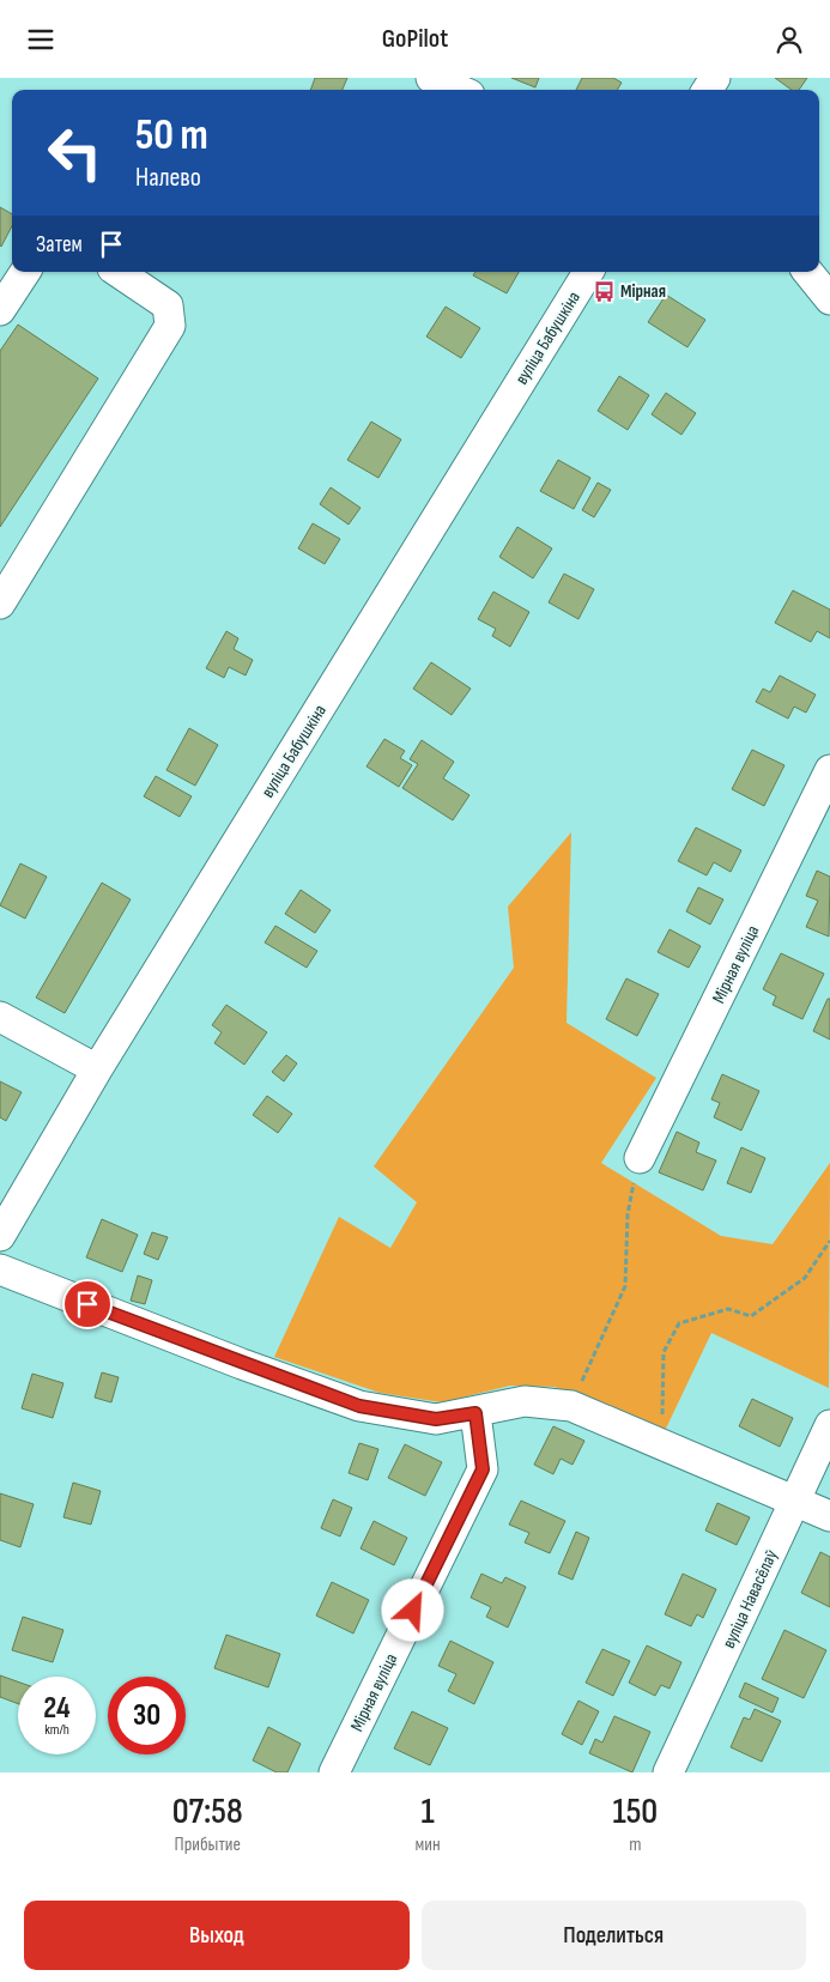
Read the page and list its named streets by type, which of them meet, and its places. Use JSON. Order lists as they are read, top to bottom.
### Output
{
  "streets": {
    "street": ["вуліца Бабушкіна", "Мірная вуліца", "вуліца Навасёлаў"]
  },
  "places": {
    "bus stop": ["Мірная"]
  },
  "page": {
    "header": "GoPilot",
    "turn": ["50 m", "Налево"],
    "then": "Затем",
    "speed": "24 km/h",
    "limit": "30",
    "eta": [
      "07:58",
      "Прибытие",
      "1",
      "мин",
      "150",
      "m"
    ],
    "buttons": ["Выход", "Поделиться"]
  }
}
